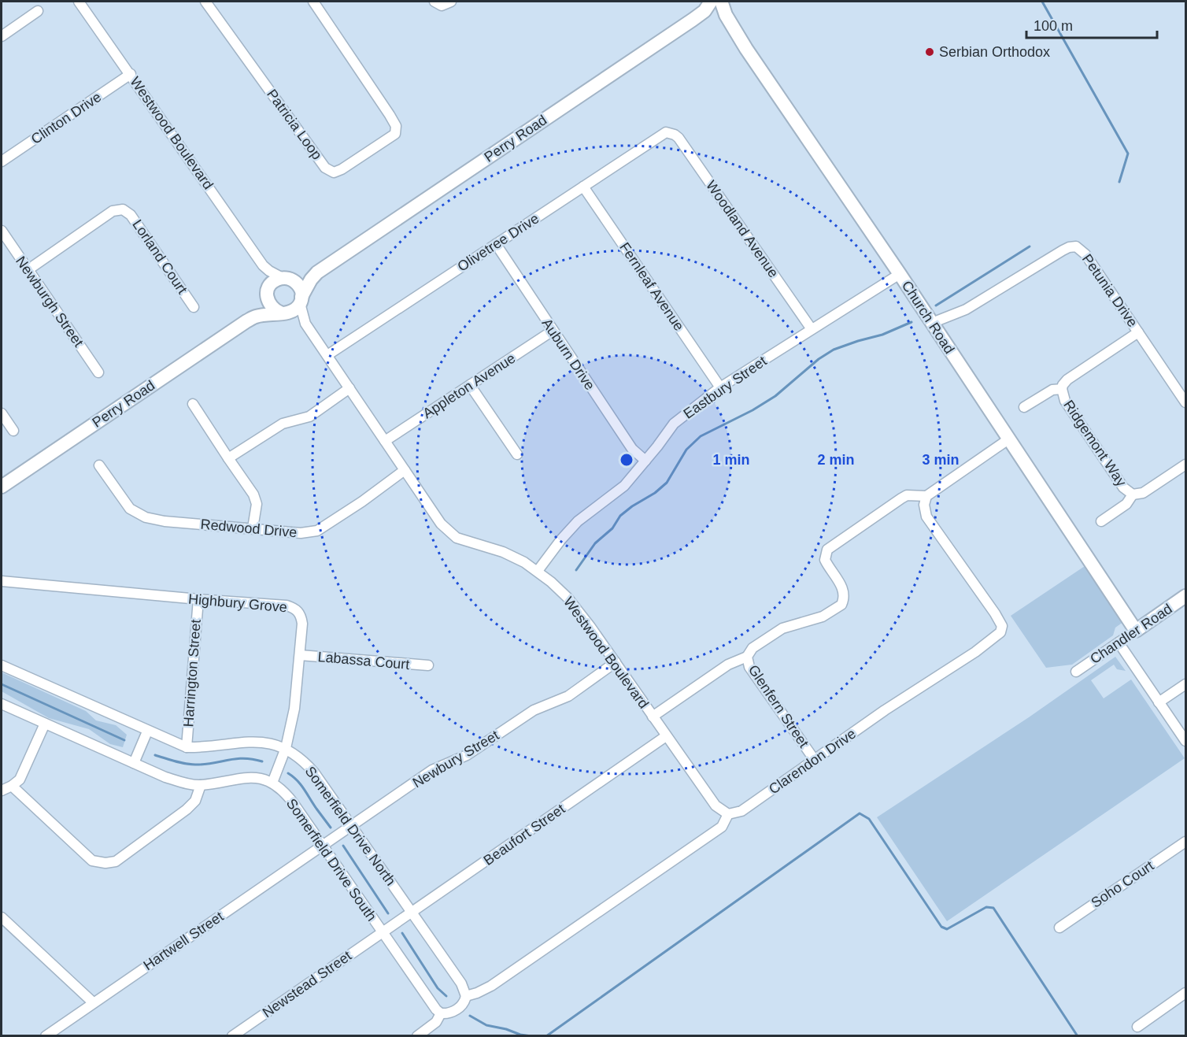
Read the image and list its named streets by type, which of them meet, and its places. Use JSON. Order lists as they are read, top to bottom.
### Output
{
  "streets": {
    "main road": ["Perry Road", "Church Road", "Chandler Road"],
    "street": [
      "Clinton Drive",
      "Patricia Loop",
      "Westwood Boulevard",
      "Woodland Avenue",
      "Olivetree Drive",
      "Lorland Court",
      "Fernleaf Avenue",
      "Petunia Drive",
      "Newburgh Street",
      "Auburn Drive",
      "Appleton Avenue",
      "Eastbury Street",
      "Ridgemont Way",
      "Redwood Drive",
      "Highbury Grove",
      "Labassa Court",
      "Harrington Street",
      "Glenfern Street",
      "Newbury Street",
      "Clarendon Drive",
      "Somerfield Drive North",
      "Beaufort Street",
      "Somerfield Drive South",
      "Soho Court",
      "Hartwell Street",
      "Newstead Street"
    ]
  },
  "crossings": [
    ["Clinton Drive", "Westwood Boulevard"],
    ["Westwood Boulevard", "Perry Road"],
    ["Westwood Boulevard", "Olivetree Drive"],
    ["Westwood Boulevard", "Appleton Avenue"],
    ["Westwood Boulevard", "Eastbury Street"],
    ["Westwood Boulevard", "Redwood Drive"],
    ["Westwood Boulevard", "Newbury Street"],
    ["Westwood Boulevard", "Clarendon Drive"],
    ["Westwood Boulevard", "Beaufort Street"],
    ["Perry Road", "Church Road"],
    ["Woodland Avenue", "Olivetree Drive"],
    ["Woodland Avenue", "Eastbury Street"],
    ["Olivetree Drive", "Fernleaf Avenue"],
    ["Olivetree Drive", "Auburn Drive"],
    ["Lorland Court", "Newburgh Street"],
    ["Fernleaf Avenue", "Eastbury Street"],
    ["Petunia Drive", "Church Road"],
    ["Church Road", "Eastbury Street"],
    ["Church Road", "Chandler Road"],
    ["Auburn Drive", "Appleton Avenue"],
    ["Auburn Drive", "Eastbury Street"],
    ["Highbury Grove", "Labassa Court"],
    ["Highbury Grove", "Harrington Street"],
    ["Highbury Grove", "Somerfield Drive North"],
    ["Highbury Grove", "Somerfield Drive South"],
    ["Harrington Street", "Somerfield Drive North"],
    ["Glenfern Street", "Clarendon Drive"],
    ["Newbury Street", "Somerfield Drive North"],
    ["Newbury Street", "Somerfield Drive South"],
    ["Newbury Street", "Hartwell Street"],
    ["Clarendon Drive", "Somerfield Drive North"],
    ["Clarendon Drive", "Somerfield Drive South"],
    ["Somerfield Drive North", "Beaufort Street"],
    ["Beaufort Street", "Somerfield Drive South"],
    ["Beaufort Street", "Newstead Street"],
    ["Somerfield Drive South", "Hartwell Street"],
    ["Somerfield Drive South", "Newstead Street"]
  ],
  "places": ["Serbian Orthodox"],
  "scale_bar": "100 m",
  "rings": ["1 min", "2 min", "3 min"]
}
